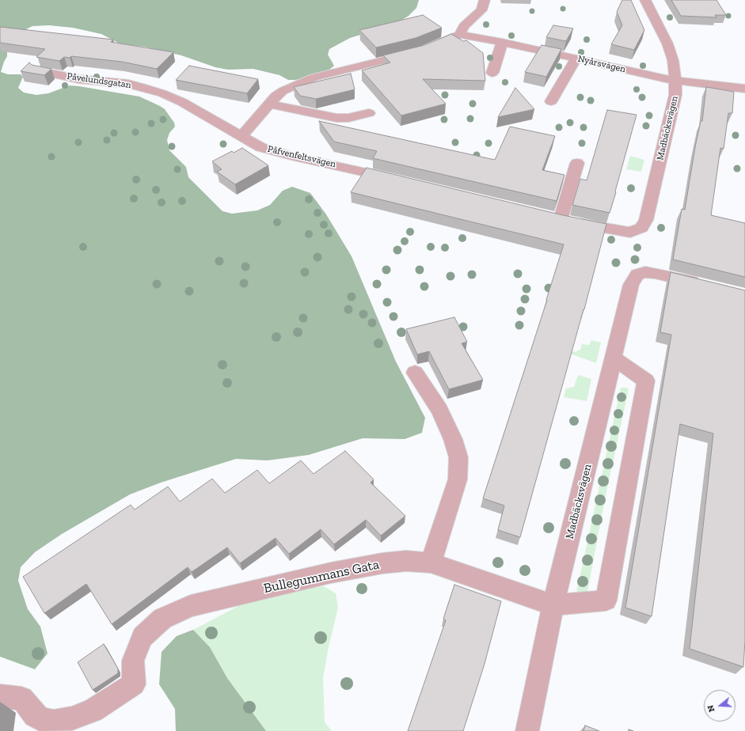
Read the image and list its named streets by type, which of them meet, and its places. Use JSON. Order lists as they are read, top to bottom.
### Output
{
  "streets": {
    "street": [
      "Nyårsvägen",
      "Påvelundsgatan",
      "Madbäcksvägen",
      "Påfvenfeltsvägen",
      "Bullegummans Gata"
    ]
  },
  "crossings": [
    ["Nyårsvägen", "Madbäcksvägen"],
    ["Påvelundsgatan", "Påfvenfeltsvägen"],
    ["Madbäcksvägen", "Bullegummans Gata"]
  ],
  "north": "left"
}
